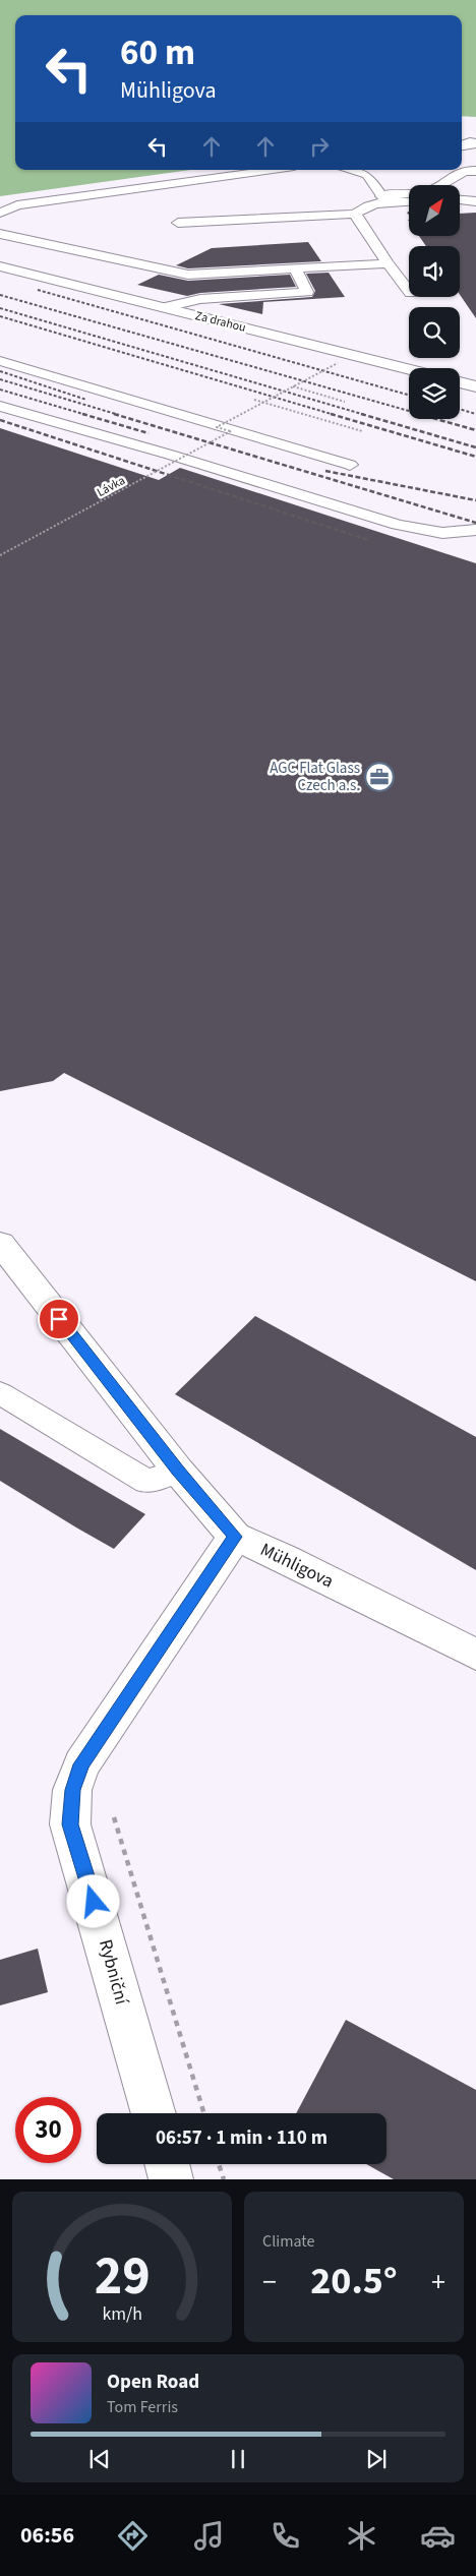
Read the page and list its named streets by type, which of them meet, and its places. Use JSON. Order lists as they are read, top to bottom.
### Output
{
  "streets": {
    "street": ["Za drahou", "Mühligova", "Rybniční"],
    "path": ["Lávka"]
  },
  "crossings": [
    ["Mühligova", "Rybniční"]
  ],
  "places": {
    "office": ["AGC Flat Glass Czech a.s."]
  },
  "north": "top right",
  "page": {
    "turn": ["60 m", "Mühligova"],
    "limit": "30",
    "trip": "06:57 · 1 min · 110 m",
    "tile": "Climate",
    "heat": ["−", "20.5°", "+"],
    "song": ["Open Road", "Tom Ferris"],
    "tabs": "06:56",
    "gauge": ["29", "km/h"]
  }
}
